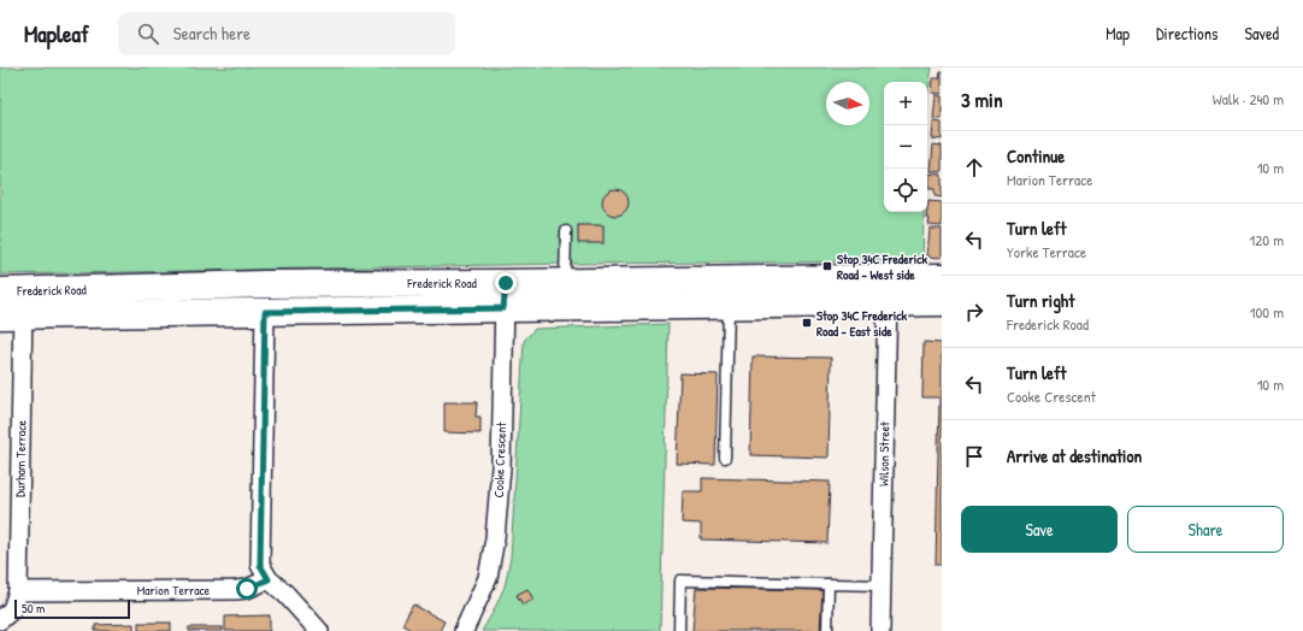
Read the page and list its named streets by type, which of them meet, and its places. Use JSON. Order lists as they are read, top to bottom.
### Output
{
  "streets": {
    "main road": ["Frederick Road"],
    "street": [
      "Wilson Street",
      "Durham Terrace",
      "Cooke Crescent",
      "Marion Terrace"
    ]
  },
  "crossings": [
    ["Frederick Road", "Wilson Street"],
    ["Frederick Road", "Durham Terrace"],
    ["Frederick Road", "Cooke Crescent"],
    ["Durham Terrace", "Marion Terrace"]
  ],
  "places": {
    "transit": ["Stop 34C Frederick Road - West side", "Stop 34C Frederick Road - East side"]
  },
  "scale_bar": "50 m",
  "north": "right",
  "page": {
    "header": "Mapleaf",
    "search": "Search here",
    "nav": ["Map", "Directions", "Saved"],
    "heading": ["3 min", "Walk · 240 m"],
    "map_buttons": ["+", "−"],
    "list": [
      ["Continue", "Marion Terrace", "10 m"],
      ["Turn left", "Yorke Terrace", "120 m"],
      ["Turn right", "Frederick Road", "100 m"],
      ["Turn left", "Cooke Crescent", "10 m"],
      "Arrive at destination"
    ],
    "buttons": ["Save", "Share"],
    "scale": "50 m"
  }
}
